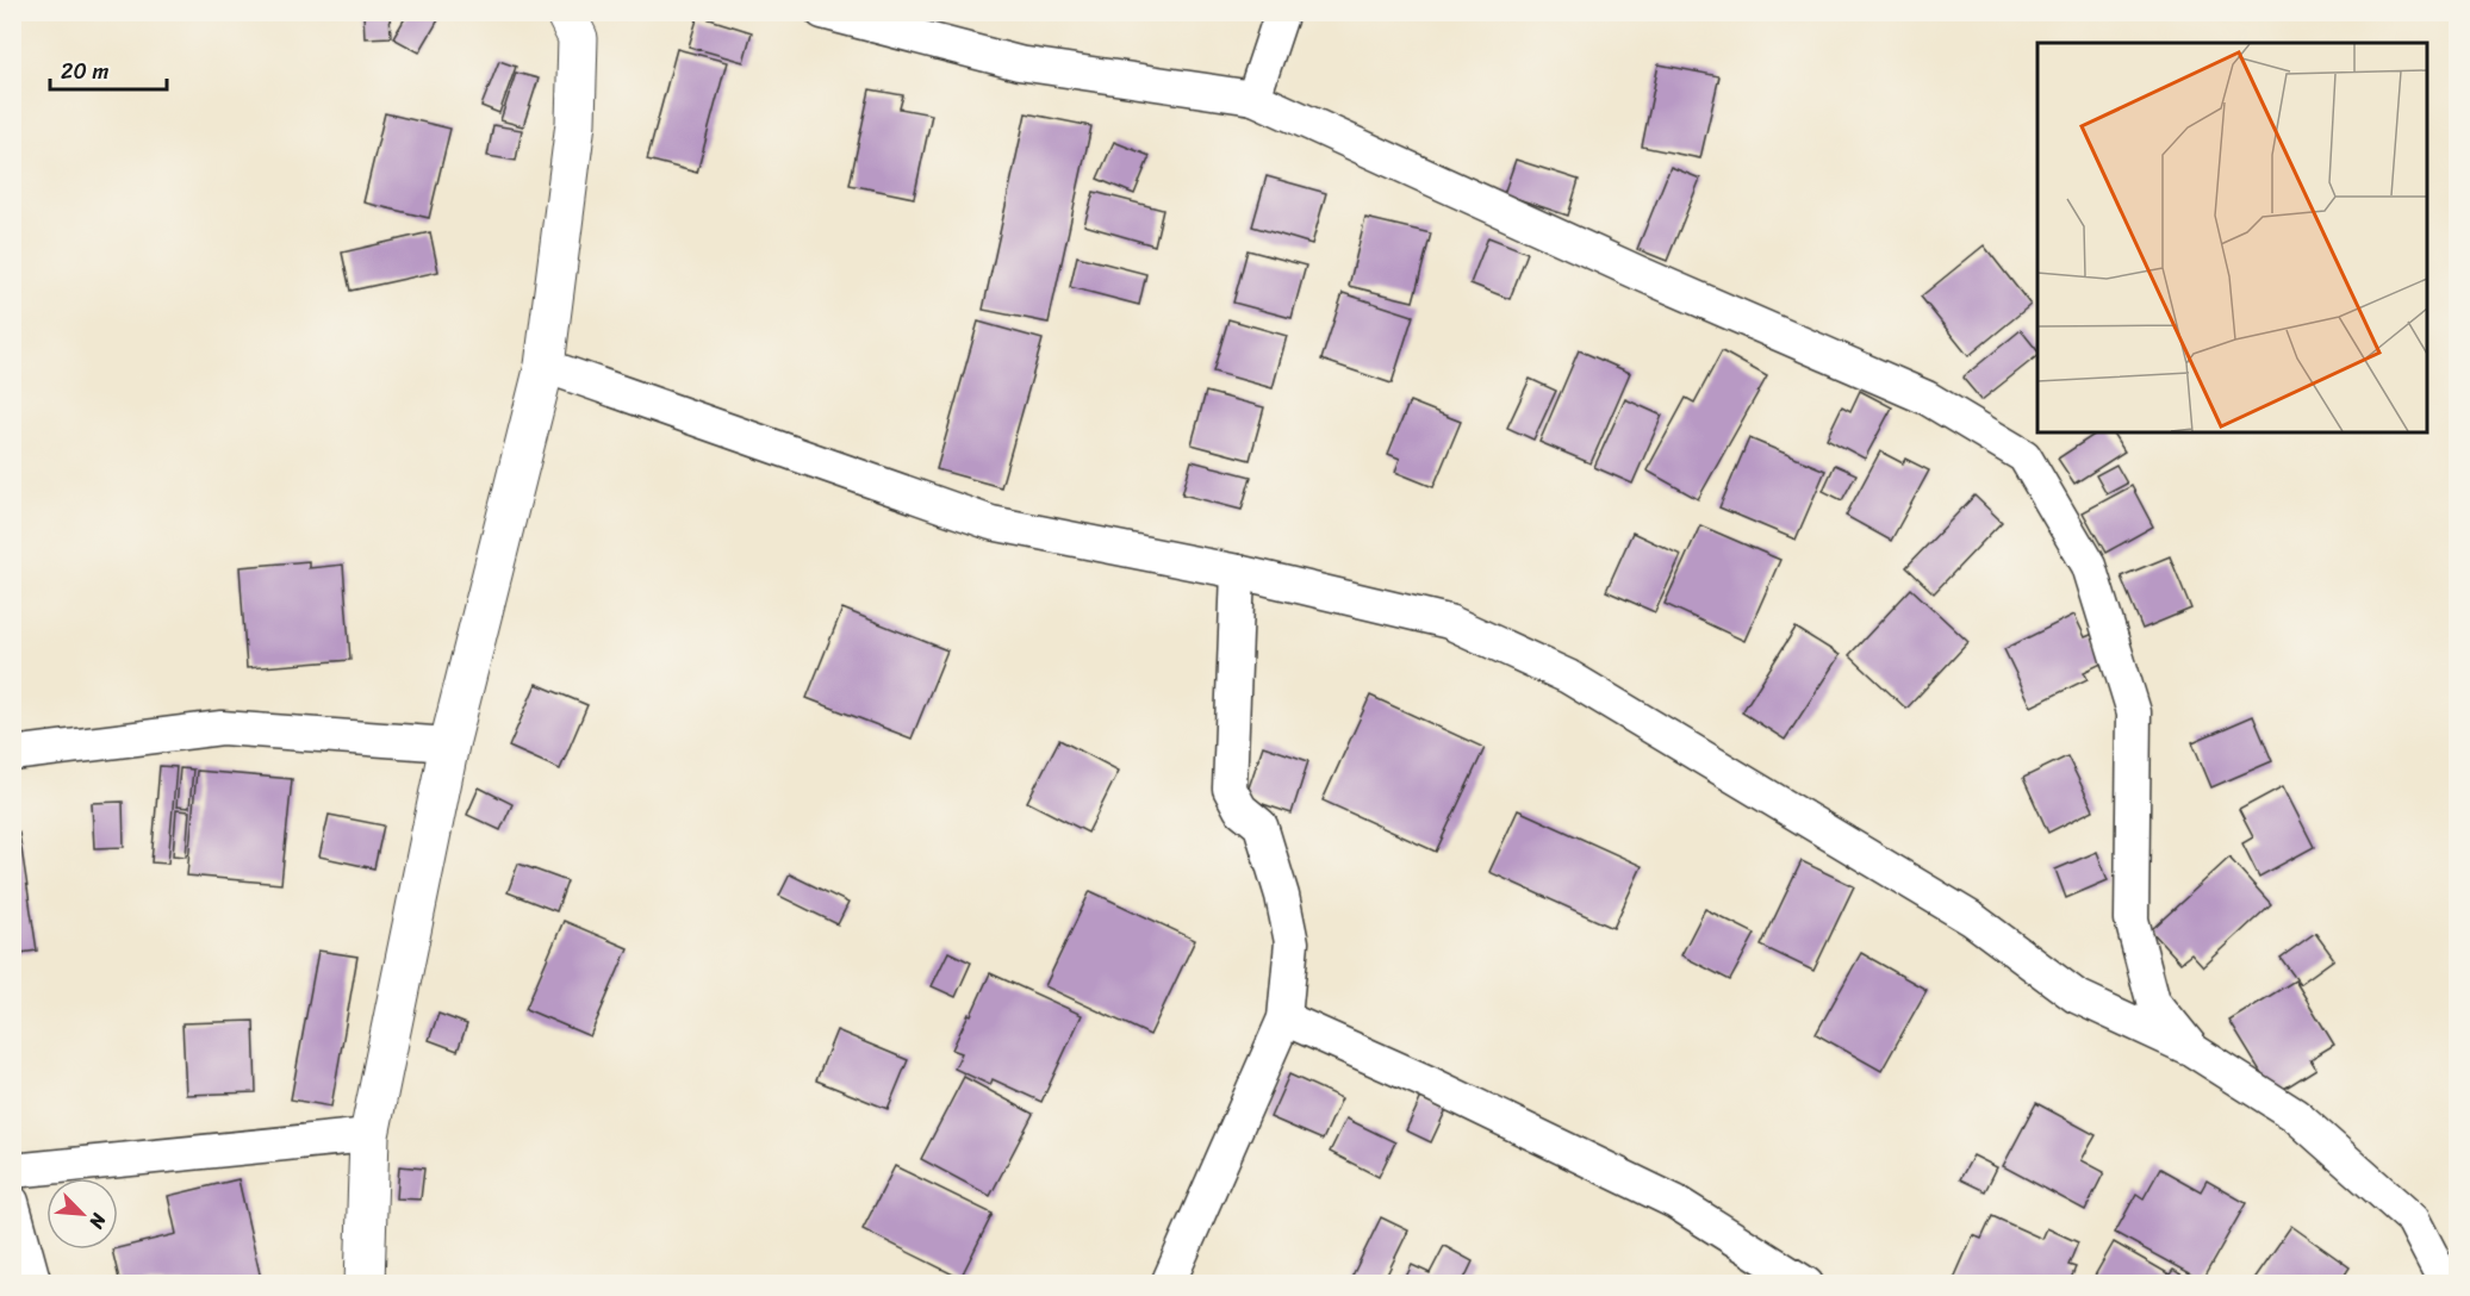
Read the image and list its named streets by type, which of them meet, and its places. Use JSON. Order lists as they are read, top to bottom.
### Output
{
  "scale_bar": "20 m",
  "north": "bottom right"
}
